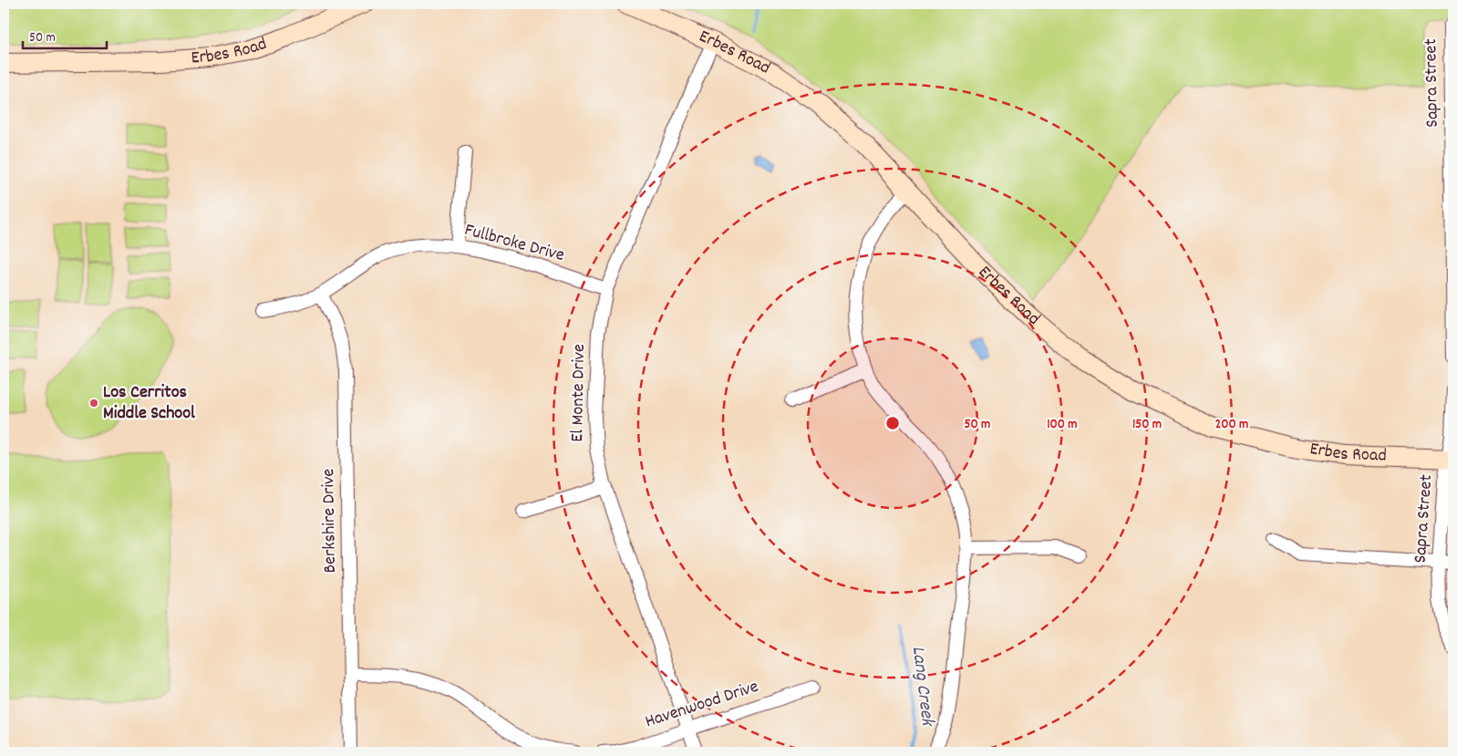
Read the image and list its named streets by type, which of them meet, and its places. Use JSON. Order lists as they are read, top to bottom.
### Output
{
  "streets": {
    "main road": ["Erbes Road"],
    "street": [
      "Sapra Street",
      "Fullbroke Drive",
      "El Monte Drive",
      "Berkshire Drive",
      "Havenwood Drive"
    ]
  },
  "crossings": [
    ["Erbes Road", "Sapra Street"],
    ["Erbes Road", "El Monte Drive"],
    ["Fullbroke Drive", "El Monte Drive"],
    ["Fullbroke Drive", "Berkshire Drive"],
    ["El Monte Drive", "Havenwood Drive"]
  ],
  "water": ["Lang Creek"],
  "places": ["Los Cerritos Middle School"],
  "scale_bar": "50 m",
  "rings": [
    "50 m",
    "100 m",
    "150 m",
    "200 m"
  ]
}
